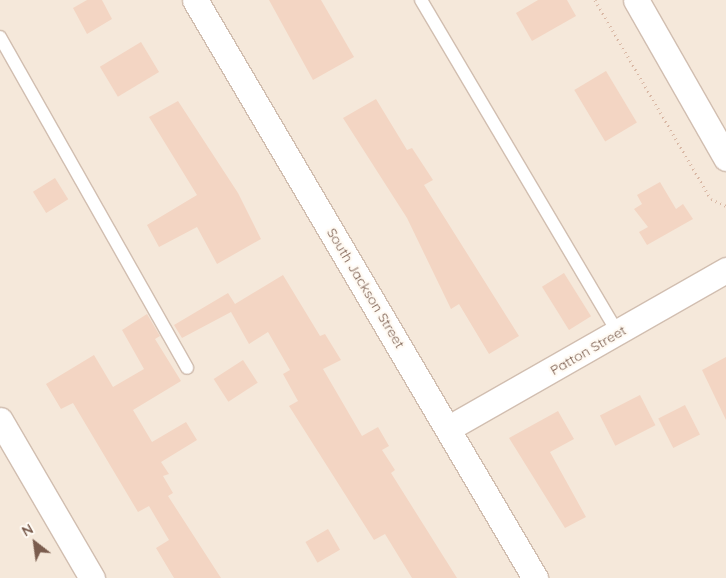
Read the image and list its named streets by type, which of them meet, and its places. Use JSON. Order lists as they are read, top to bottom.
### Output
{
  "streets": {
    "street": ["South Jackson Street", "Patton Street"]
  },
  "crossings": [
    ["South Jackson Street", "Patton Street"]
  ],
  "north": "top left"
}
